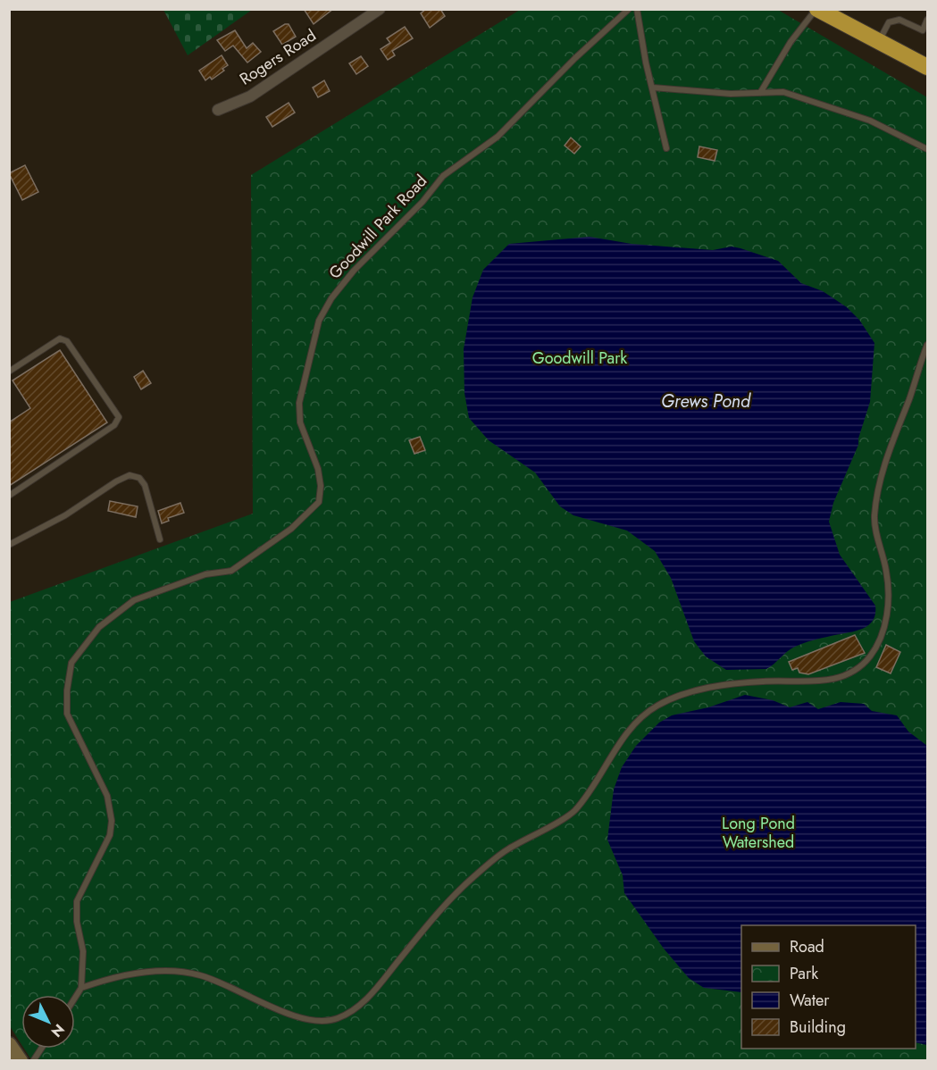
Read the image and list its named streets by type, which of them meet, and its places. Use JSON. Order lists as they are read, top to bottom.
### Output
{
  "streets": {
    "street": ["Rogers Road"],
    "lane": ["Goodwill Park Road"]
  },
  "water": ["Grews Pond"],
  "parks": ["Goodwill Park", "Long Pond Watershed"],
  "legend": [
    "Road",
    "Park",
    "Water",
    "Building"
  ],
  "north": "bottom right"
}
